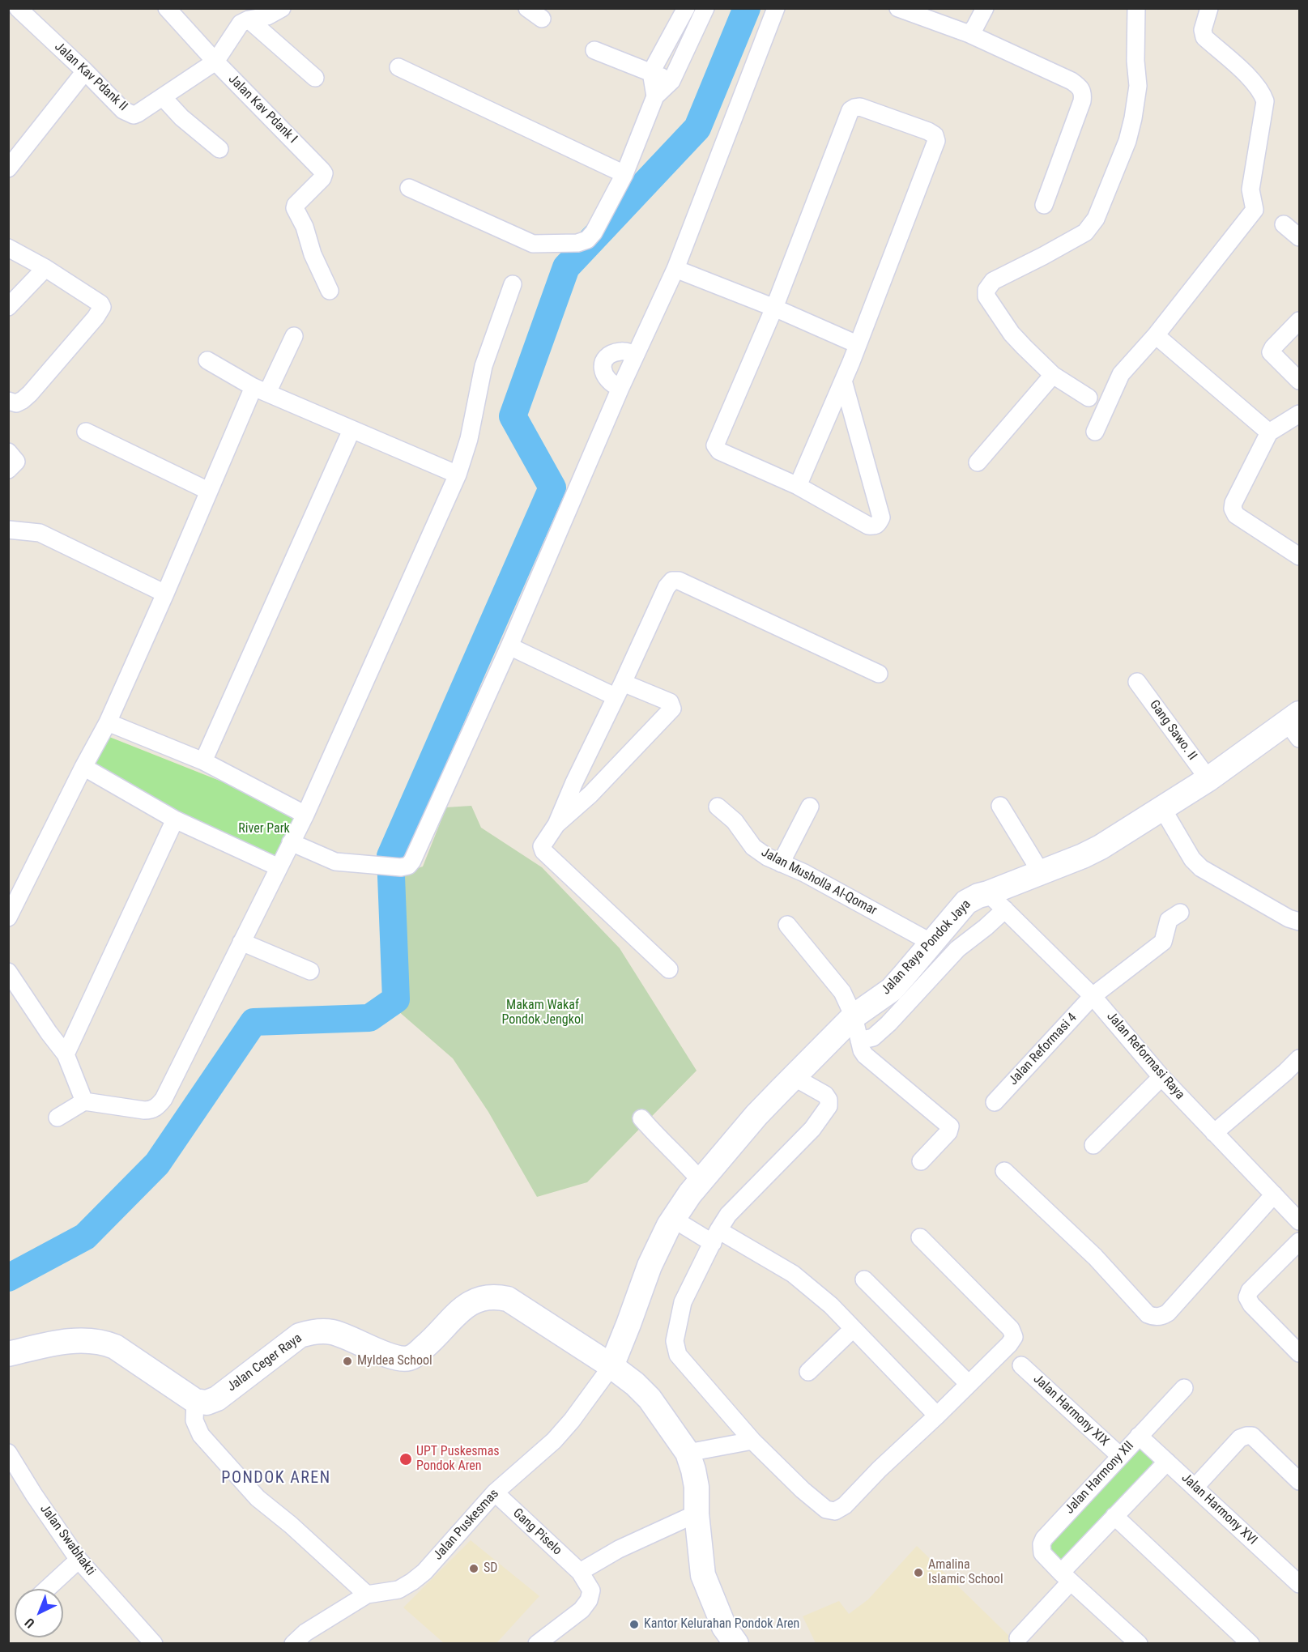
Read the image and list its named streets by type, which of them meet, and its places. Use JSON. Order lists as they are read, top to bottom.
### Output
{
  "streets": {
    "main road": ["Jalan Raya Pondok Jaya", "Jalan Ceger Raya"],
    "street": [
      "Jalan Kav Pdank II",
      "Jalan Kav Pdank I",
      "Gang Sawo. II",
      "Jalan Musholla Al-Qomar",
      "Jalan Reformasi 4",
      "Jalan Reformasi Raya",
      "Jalan Harmony XIX",
      "Jalan Harmony XII",
      "Jalan Harmony XVI",
      "Jalan Puskesmas",
      "Gang Piselo",
      "Jalan Swabhakti"
    ]
  },
  "crossings": [
    ["Jalan Kav Pdank II", "Jalan Kav Pdank I"],
    ["Gang Sawo. II", "Jalan Raya Pondok Jaya"],
    ["Jalan Musholla Al-Qomar", "Jalan Raya Pondok Jaya"],
    ["Jalan Raya Pondok Jaya", "Jalan Reformasi Raya"],
    ["Jalan Raya Pondok Jaya", "Jalan Ceger Raya"],
    ["Jalan Raya Pondok Jaya", "Jalan Puskesmas"],
    ["Jalan Reformasi 4", "Jalan Reformasi Raya"],
    ["Jalan Ceger Raya", "Jalan Puskesmas"],
    ["Jalan Harmony XIX", "Jalan Harmony XII"],
    ["Jalan Harmony XII", "Jalan Harmony XVI"],
    ["Jalan Puskesmas", "Gang Piselo"]
  ],
  "districts": ["PONDOK AREN"],
  "parks": ["River Park", "Makam Wakaf Pondok Jengkol"],
  "places": [
    "MyIdea School",
    "UPT Puskesmas Pondok Aren",
    "SD",
    "Amalina Islamic School",
    "Kantor Kelurahan Pondok Aren"
  ],
  "north": "bottom left"
}
